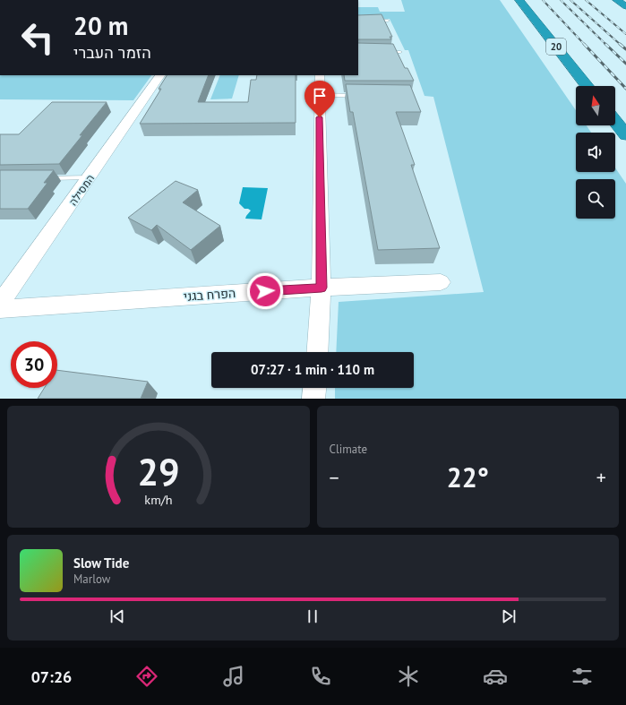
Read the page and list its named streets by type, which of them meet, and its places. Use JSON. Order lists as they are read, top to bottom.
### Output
{
  "streets": {
    "highway": ["20"],
    "street": ["המסילה", "הפרח בגני"]
  },
  "north": "top",
  "page": {
    "turn": ["20 m", "הזמר העברי"],
    "limit": "30",
    "trip": "07:27 · 1 min · 110 m",
    "tile": "Climate",
    "heat": ["−", "22°", "+"],
    "song": ["Slow Tide", "Marlow"],
    "tabs": "07:26",
    "gauge": ["29", "km/h"]
  }
}
